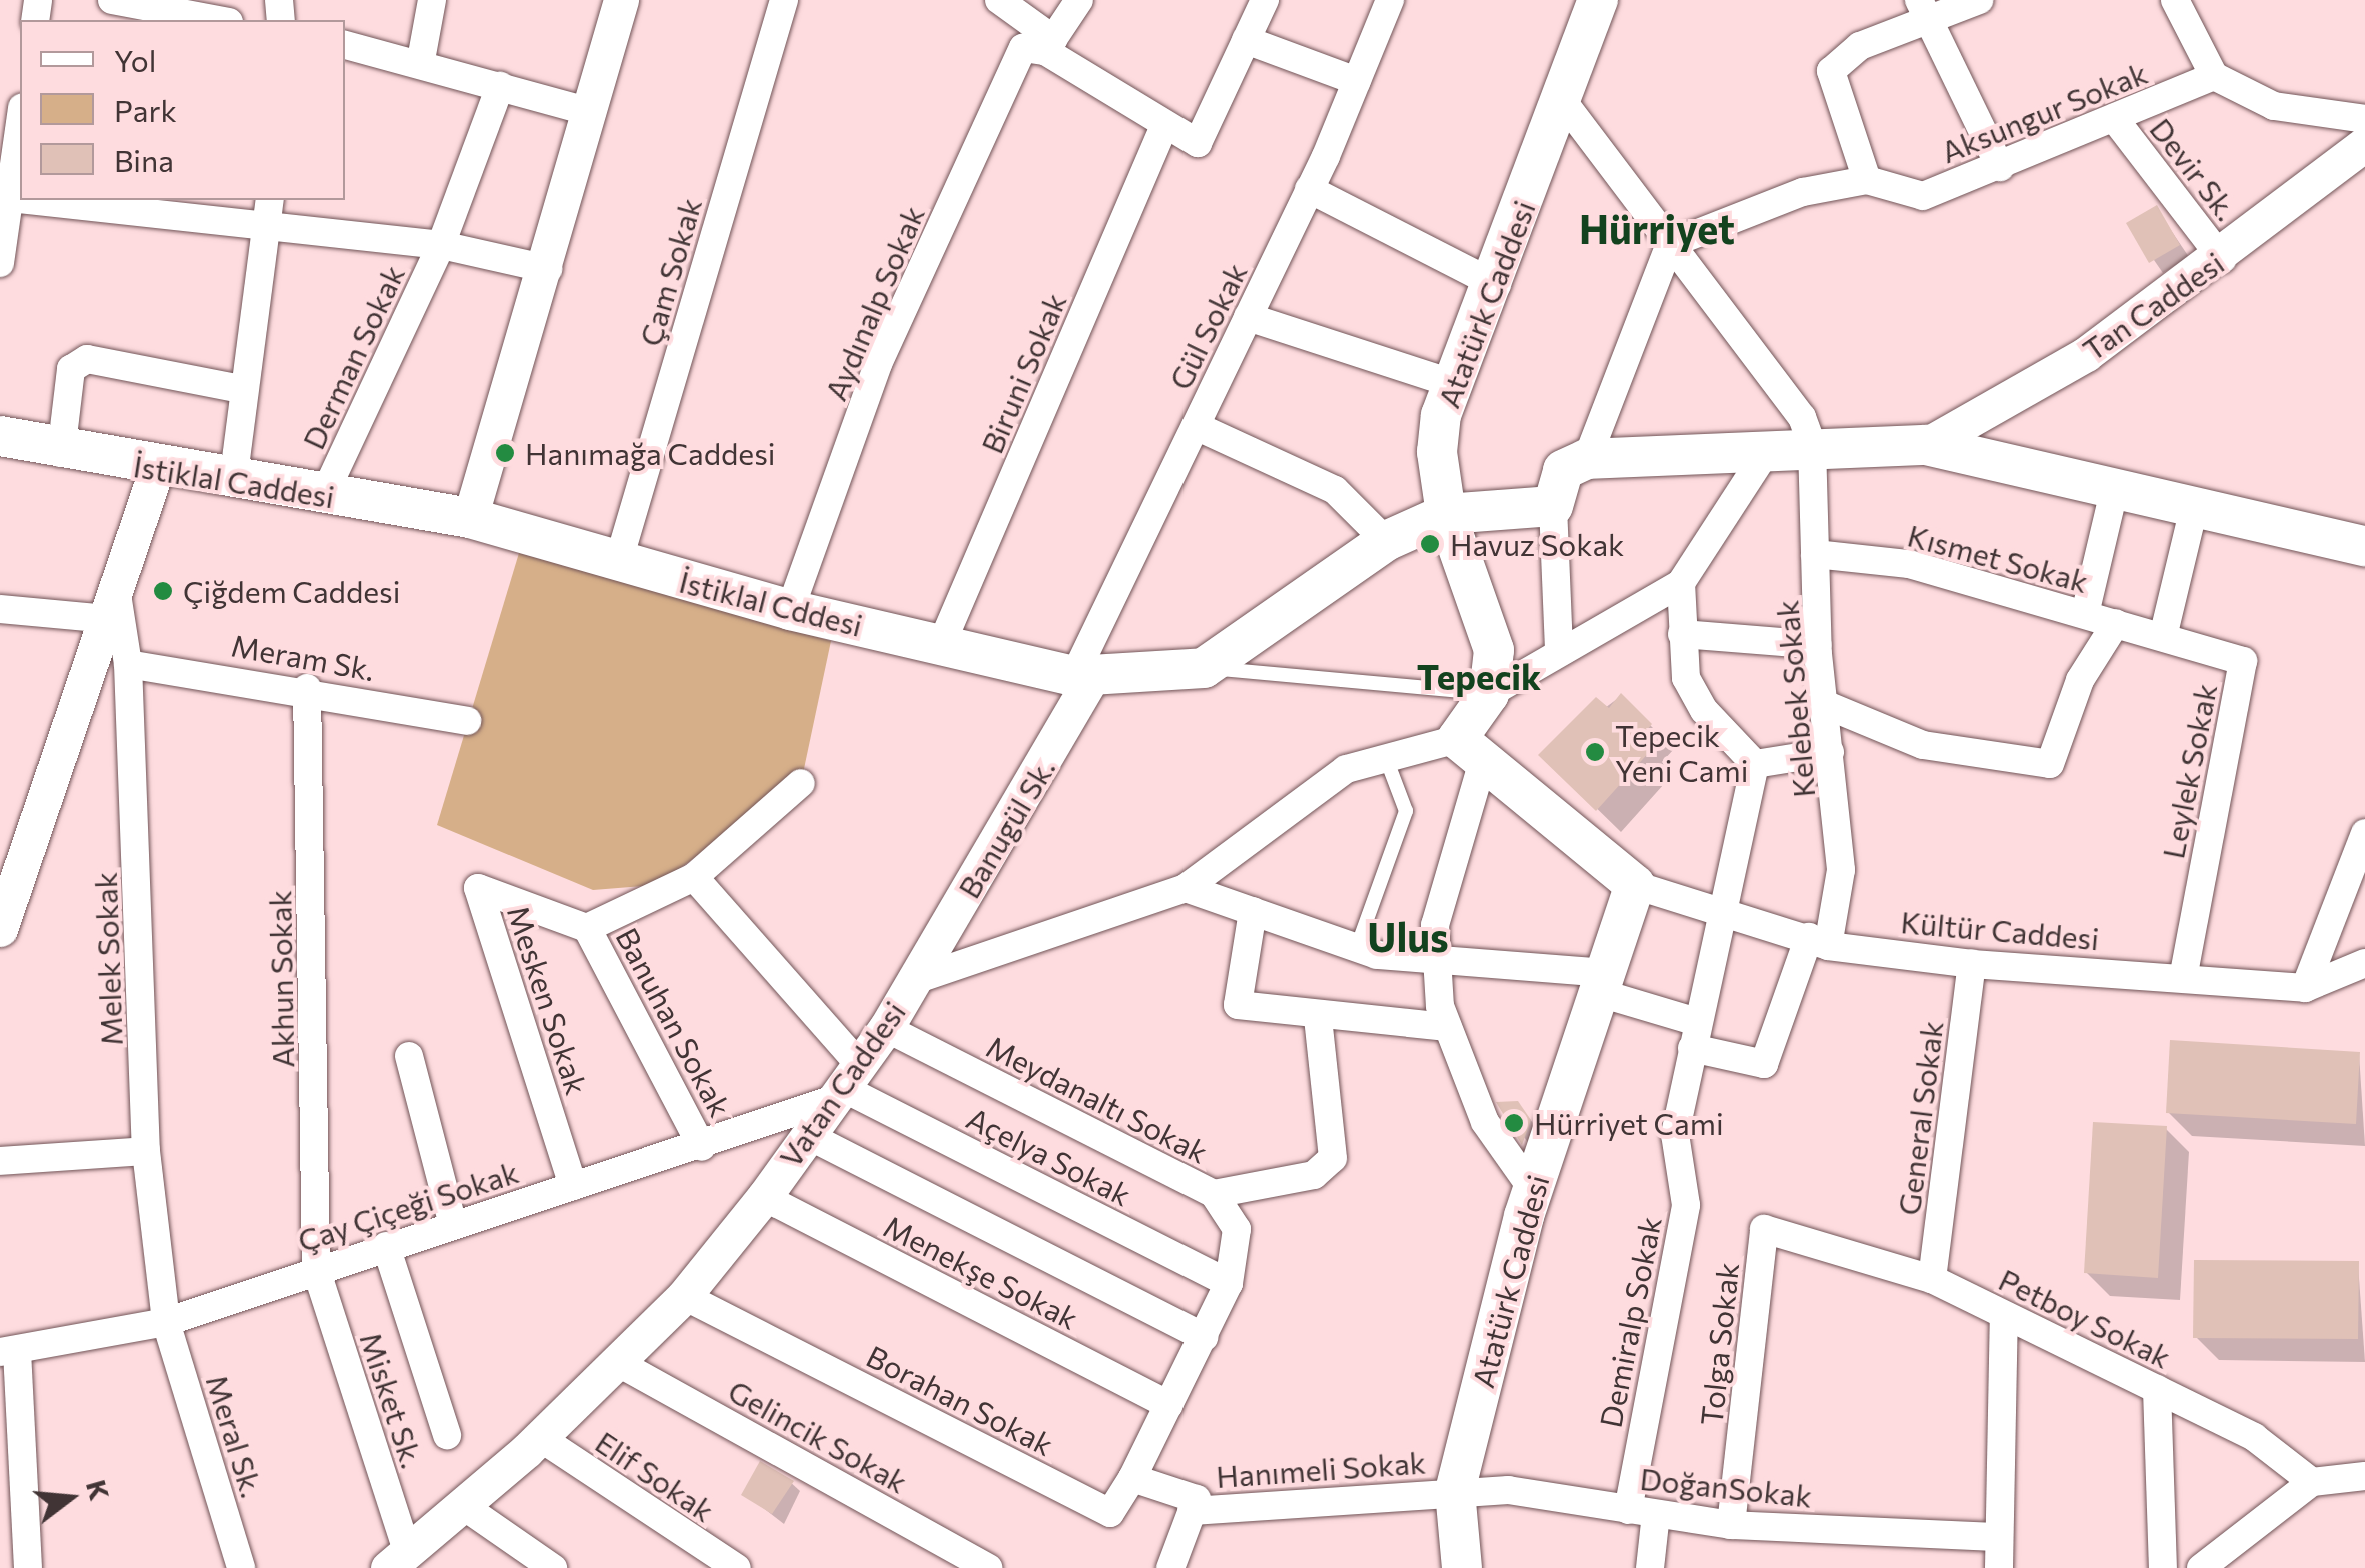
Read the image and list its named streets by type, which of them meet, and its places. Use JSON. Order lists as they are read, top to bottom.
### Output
{
  "streets": {
    "main road": ["Atatürk Caddesi", "İstiklal Caddesi", "İstiklal Cddesi"],
    "street": [
      "Aksungur Sokak",
      "Devir Sk.",
      "Çam Sokak",
      "Aydınalp Sokak",
      "Tan Caddesi",
      "Gül Sokak",
      "Derman Sokak",
      "Biruni Sokak",
      "Kısmet Sokak",
      "Meram Sk.",
      "Kelebek Sokak",
      "Leylek Sokak",
      "Banugül Sk.",
      "Kültür Caddesi",
      "Melek Sokak",
      "Akhun Sokak",
      "Mesken Sokak",
      "Banuhan Sokak",
      "Vatan Caddesi",
      "Meydanaltı Sokak",
      "General Sokak",
      "Açelya Sokak",
      "Çay Çiçeği Sokak",
      "Menekşe Sokak",
      "Petboy Sokak",
      "Demiralp Sokak",
      "Tolga Sokak",
      "Misket Sk.",
      "Borahan Sokak",
      "Meral Sk.",
      "Gelincik Sokak",
      "Hanımeli Sokak",
      "Elif Sokak",
      "DoğanSokak"
    ]
  },
  "crossings": [
    ["Aksungur Sokak", "Devir Sk."],
    ["Devir Sk.", "Tan Caddesi"],
    ["Çam Sokak", "İstiklal Cddesi"],
    ["Aydınalp Sokak", "İstiklal Cddesi"],
    ["Atatürk Caddesi", "Kültür Caddesi"],
    ["Atatürk Caddesi", "Hanımeli Sokak"],
    ["Atatürk Caddesi", "DoğanSokak"],
    ["Gül Sokak", "İstiklal Cddesi"],
    ["Gül Sokak", "Banugül Sk."],
    ["Derman Sokak", "İstiklal Caddesi"],
    ["Biruni Sokak", "İstiklal Cddesi"],
    ["İstiklal Caddesi", "İstiklal Cddesi"],
    ["Kısmet Sokak", "Kelebek Sokak"],
    ["Kısmet Sokak", "Leylek Sokak"],
    ["İstiklal Cddesi", "Banugül Sk."],
    ["Meram Sk.", "Melek Sokak"],
    ["Meram Sk.", "Akhun Sokak"],
    ["Kelebek Sokak", "Kültür Caddesi"],
    ["Kelebek Sokak", "Demiralp Sokak"],
    ["Leylek Sokak", "Kültür Caddesi"],
    ["Banugül Sk.", "Vatan Caddesi"],
    ["Kültür Caddesi", "General Sokak"],
    ["Kültür Caddesi", "Demiralp Sokak"],
    ["Melek Sokak", "Çay Çiçeği Sokak"],
    ["Melek Sokak", "Meral Sk."],
    ["Akhun Sokak", "Çay Çiçeği Sokak"],
    ["Akhun Sokak", "Misket Sk."],
    ["Mesken Sokak", "Banuhan Sokak"],
    ["Mesken Sokak", "Çay Çiçeği Sokak"],
    ["Banuhan Sokak", "Çay Çiçeği Sokak"],
    ["Vatan Caddesi", "Meydanaltı Sokak"],
    ["Vatan Caddesi", "Açelya Sokak"],
    ["Vatan Caddesi", "Çay Çiçeği Sokak"],
    ["Vatan Caddesi", "Menekşe Sokak"],
    ["Vatan Caddesi", "Misket Sk."],
    ["Vatan Caddesi", "Borahan Sokak"],
    ["Vatan Caddesi", "Gelincik Sokak"],
    ["Vatan Caddesi", "Elif Sokak"],
    ["Meydanaltı Sokak", "Açelya Sokak"],
    ["Meydanaltı Sokak", "Menekşe Sokak"],
    ["Meydanaltı Sokak", "Borahan Sokak"],
    ["General Sokak", "Petboy Sokak"],
    ["Açelya Sokak", "Çay Çiçeği Sokak"],
    ["Çay Çiçeği Sokak", "Misket Sk."],
    ["Çay Çiçeği Sokak", "Meral Sk."],
    ["Petboy Sokak", "Tolga Sokak"],
    ["Demiralp Sokak", "DoğanSokak"],
    ["Tolga Sokak", "DoğanSokak"],
    ["Hanımeli Sokak", "DoğanSokak"]
  ],
  "districts": ["Hürriyet", "Tepecik", "Ulus"],
  "places": [
    "Hanımağa Caddesi",
    "Havuz Sokak",
    "Çiğdem Caddesi",
    "Tepecik Yeni Cami",
    "Hürriyet Cami"
  ],
  "legend": ["Yol", "Park", "Bina"],
  "north": "right"
}
